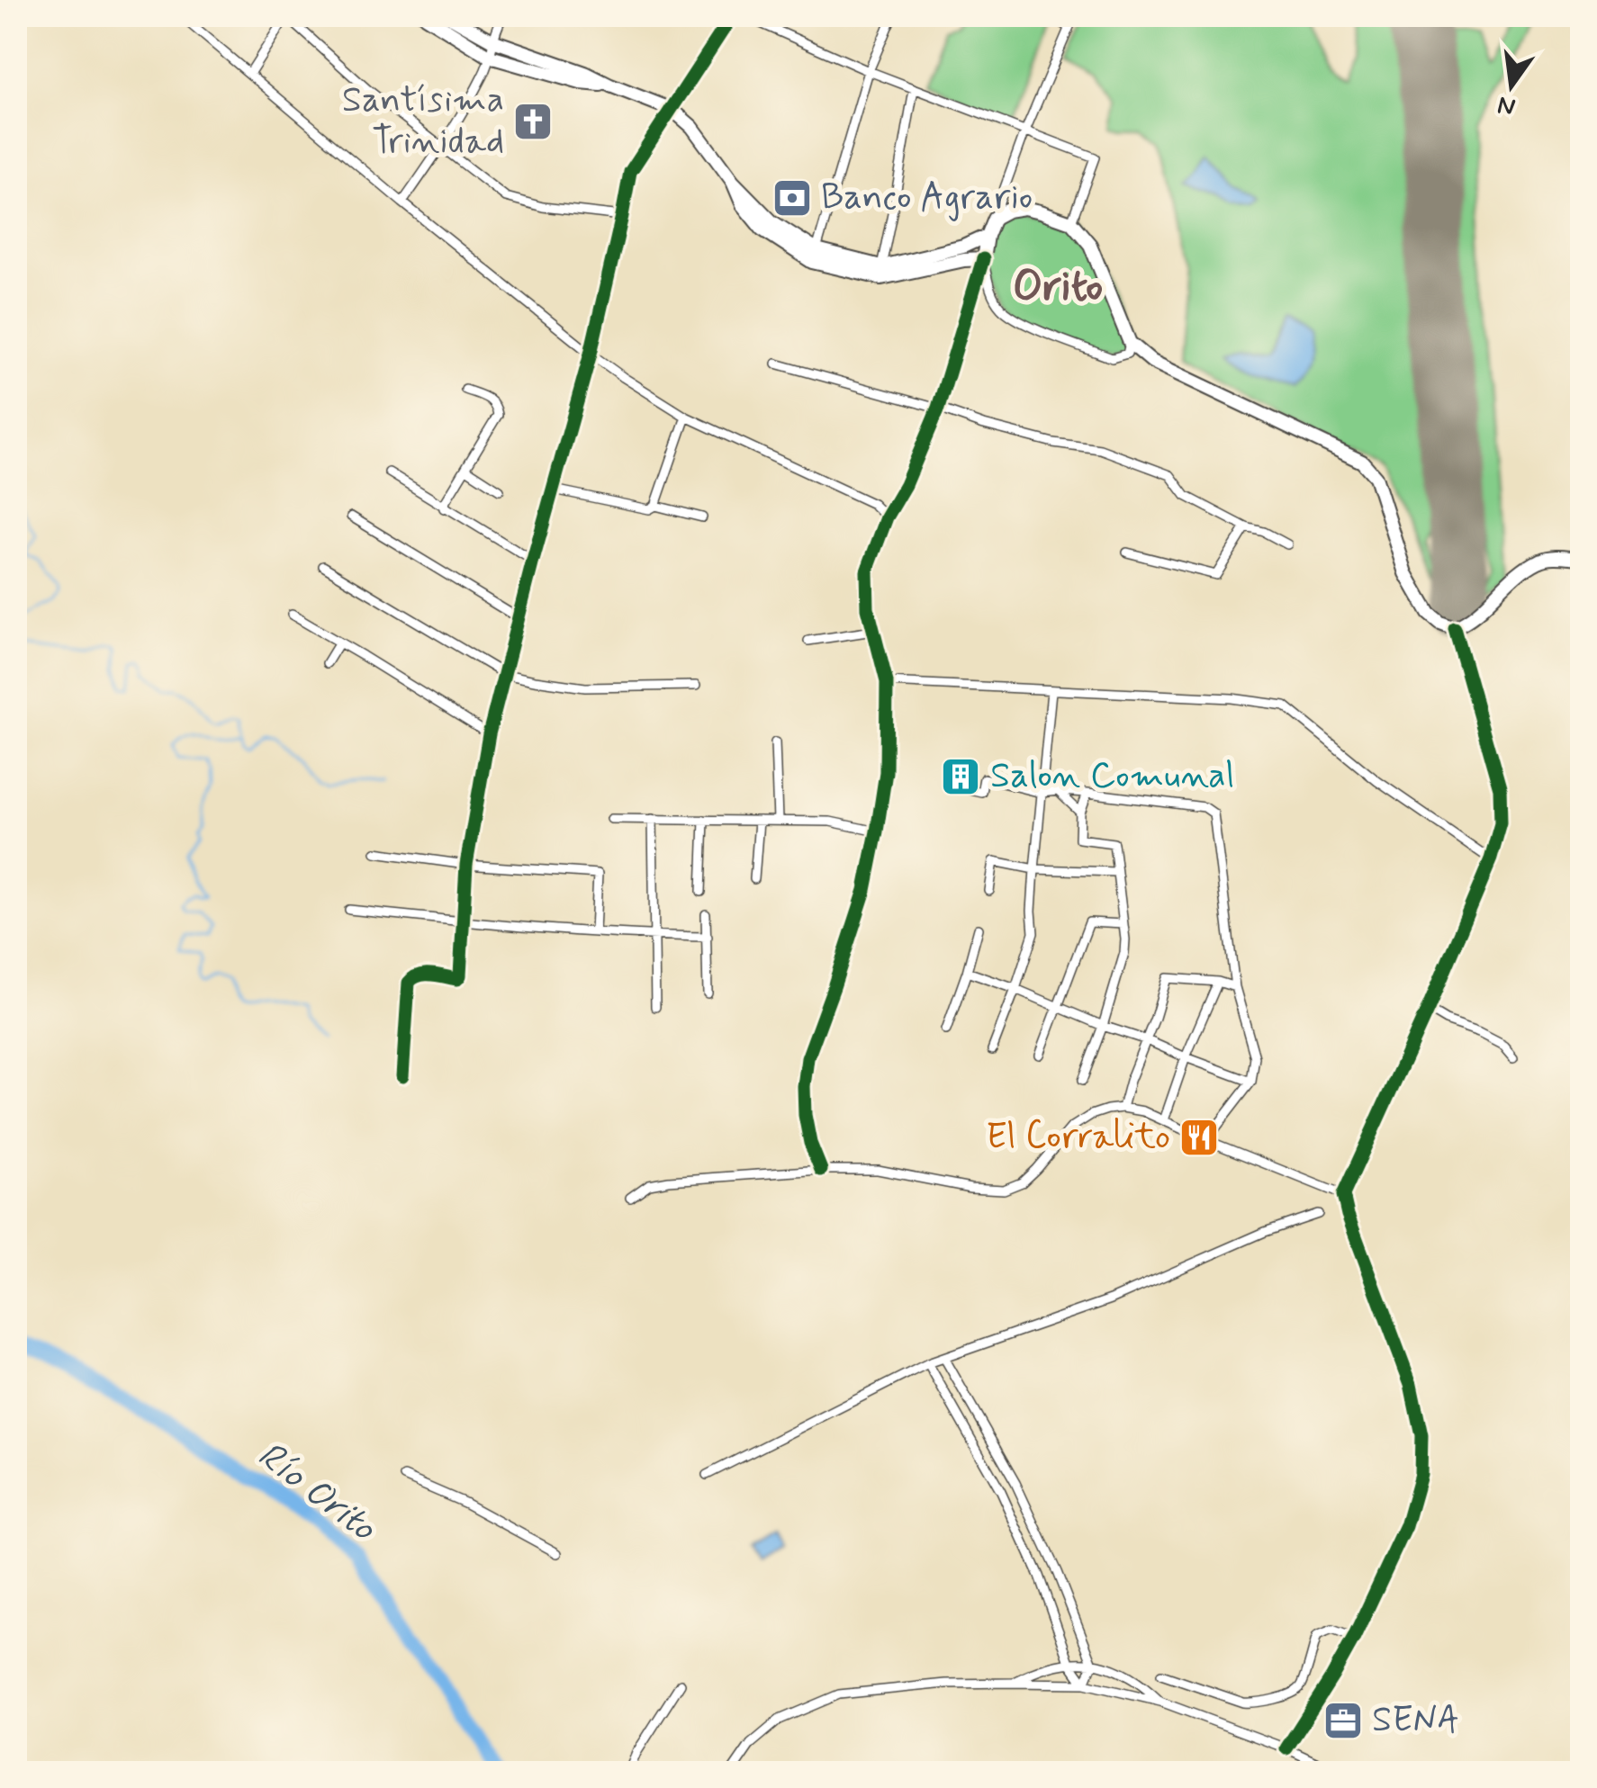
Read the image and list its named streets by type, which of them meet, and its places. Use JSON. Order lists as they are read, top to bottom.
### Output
{
  "districts": ["Orito"],
  "water": ["Río Orito"],
  "places": {
    "church": ["Santísima Trinidad"],
    "bank": ["Banco Agrario"],
    "building": ["Salon Comunal"],
    "restaurant": ["El Corralito"],
    "office": ["SENA"]
  },
  "north": "bottom"
}
